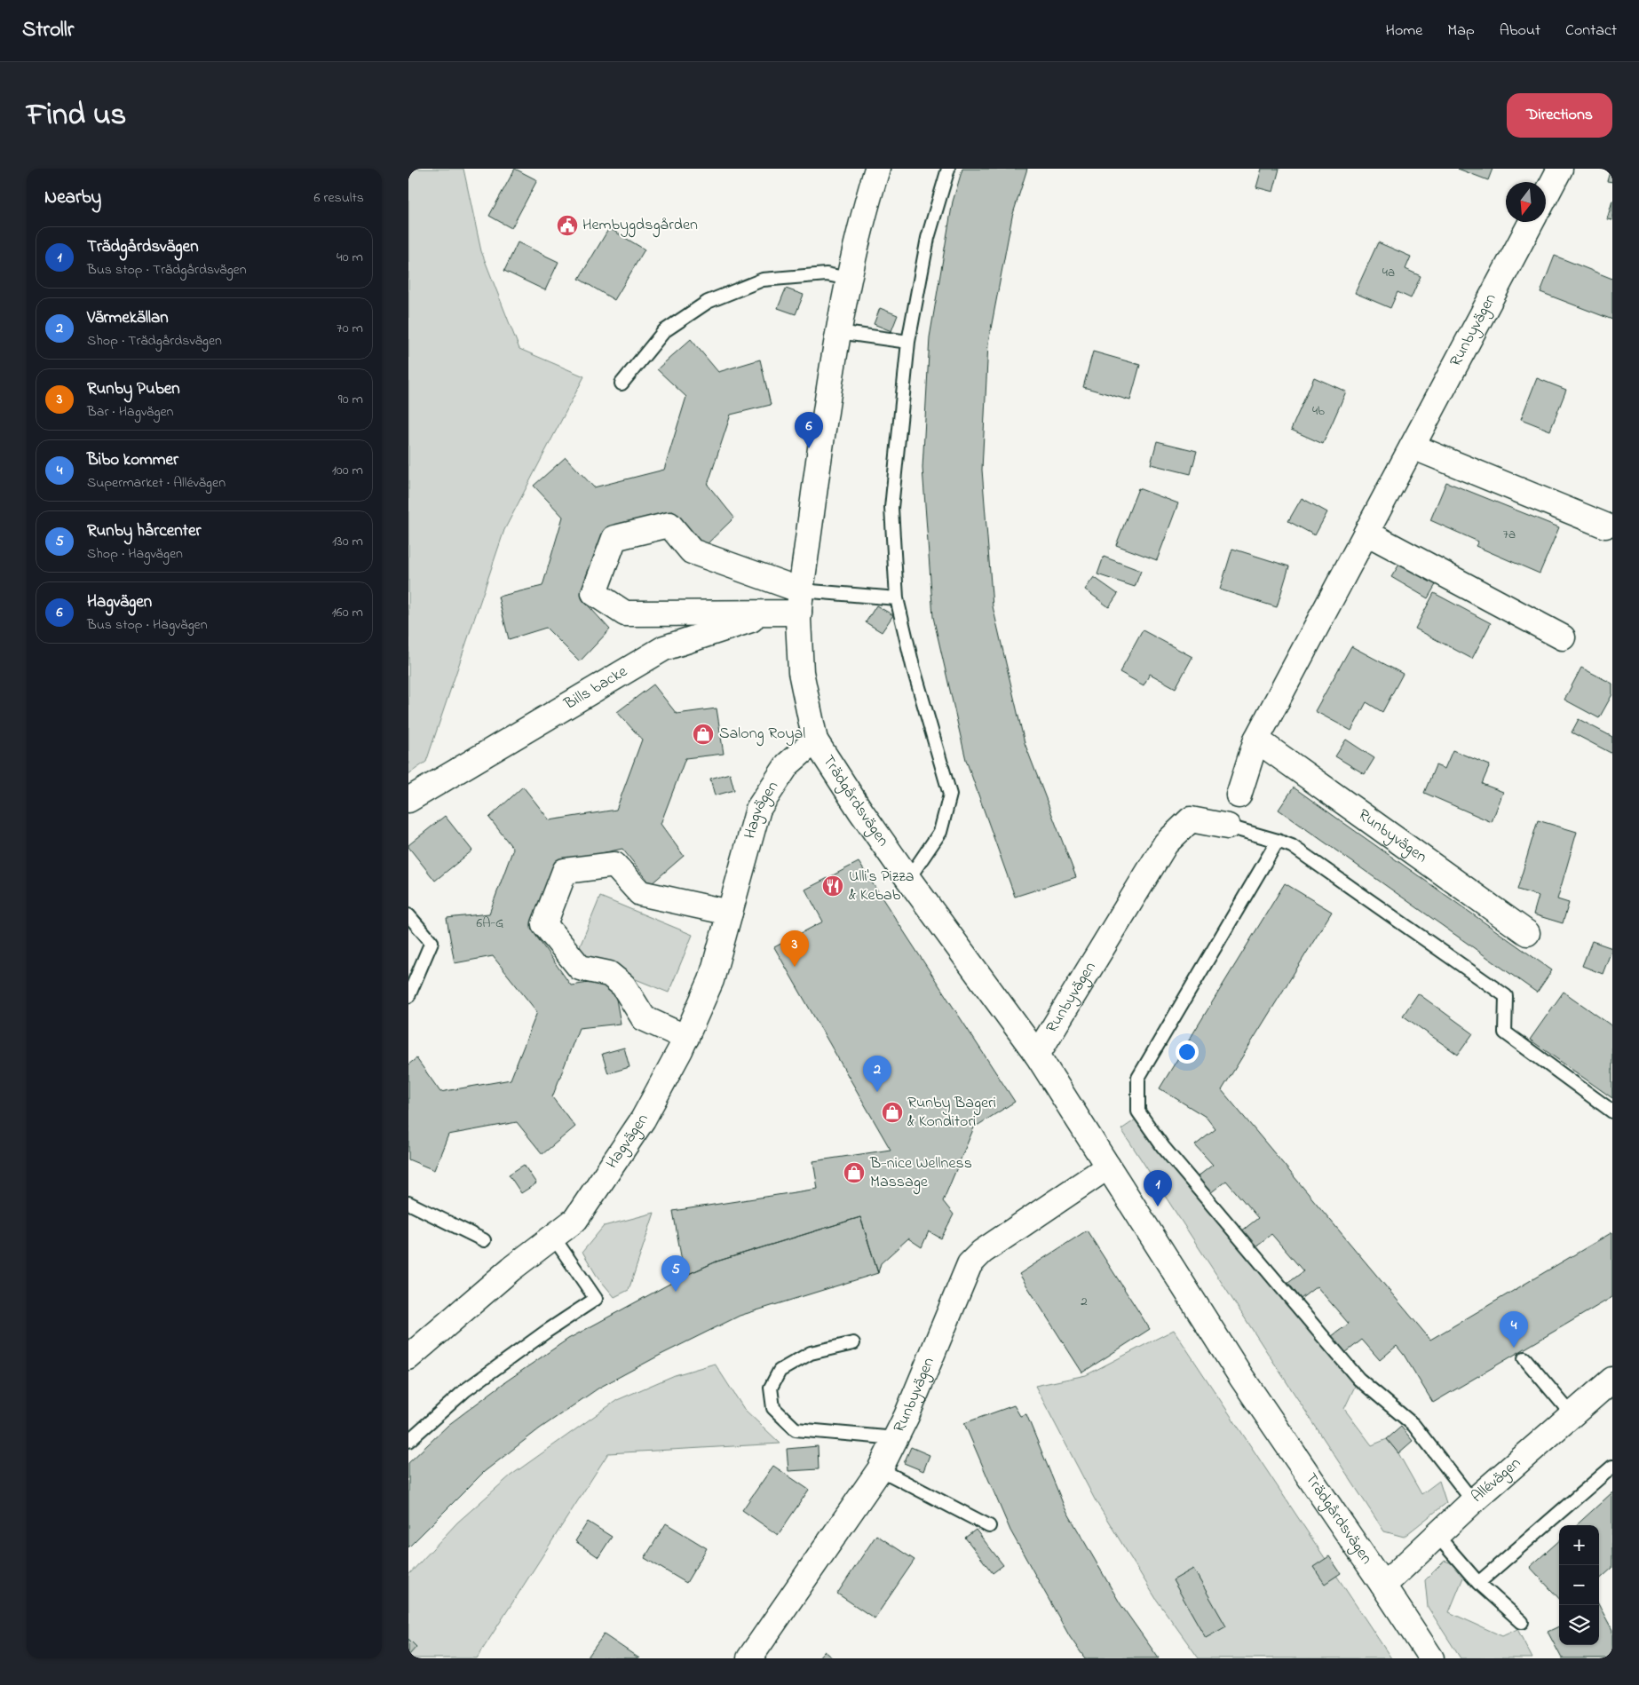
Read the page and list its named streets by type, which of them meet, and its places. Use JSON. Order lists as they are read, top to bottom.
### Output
{
  "streets": {
    "street": [
      "Runbyvägen",
      "Bills backe",
      "Trädgårdsvägen",
      "Hagvägen",
      "Allévägen"
    ]
  },
  "crossings": [
    ["Runbyvägen", "Trädgårdsvägen"],
    ["Trädgårdsvägen", "Hagvägen"],
    ["Trädgårdsvägen", "Allévägen"]
  ],
  "places": {
    "public building": ["Hembygdsgården"],
    "shop": ["Salong Royal", "Runby Bageri & Konditori", "B-nice Wellness Massage"],
    "restaurant": ["Ulli's Pizza & Kebab"]
  },
  "house_numbers": [
    "4a",
    "4b",
    "7a",
    "6A-G",
    "2"
  ],
  "north": "bottom",
  "page": {
    "header": "Strollr",
    "nav": [
      "Home",
      "Map",
      "About",
      "Contact"
    ],
    "title": "Find us",
    "buttons": "Directions",
    "heading": ["Nearby", "6 results"],
    "list": [
      {
        "mark": "1",
        "name": "Trädgårdsvägen",
        "note": "Bus stop · Trädgårdsvägen",
        "value": "40 m"
      },
      {
        "mark": "2",
        "name": "Värmekällan",
        "note": "Shop · Trädgårdsvägen",
        "value": "70 m"
      },
      {
        "mark": "3",
        "name": "Runby Puben",
        "note": "Bar · Hagvägen",
        "value": "90 m"
      },
      {
        "mark": "4",
        "name": "Bibo kommer",
        "note": "Supermarket · Allévägen",
        "value": "100 m"
      },
      {
        "mark": "5",
        "name": "Runby hårcenter",
        "note": "Shop · Hagvägen",
        "value": "130 m"
      },
      {
        "mark": "6",
        "name": "Hagvägen",
        "note": "Bus stop · Hagvägen",
        "value": "160 m"
      }
    ],
    "pins": [
      "6",
      "3",
      "2",
      "1",
      "5",
      "4"
    ],
    "map_buttons": ["+", "−"]
  }
}
